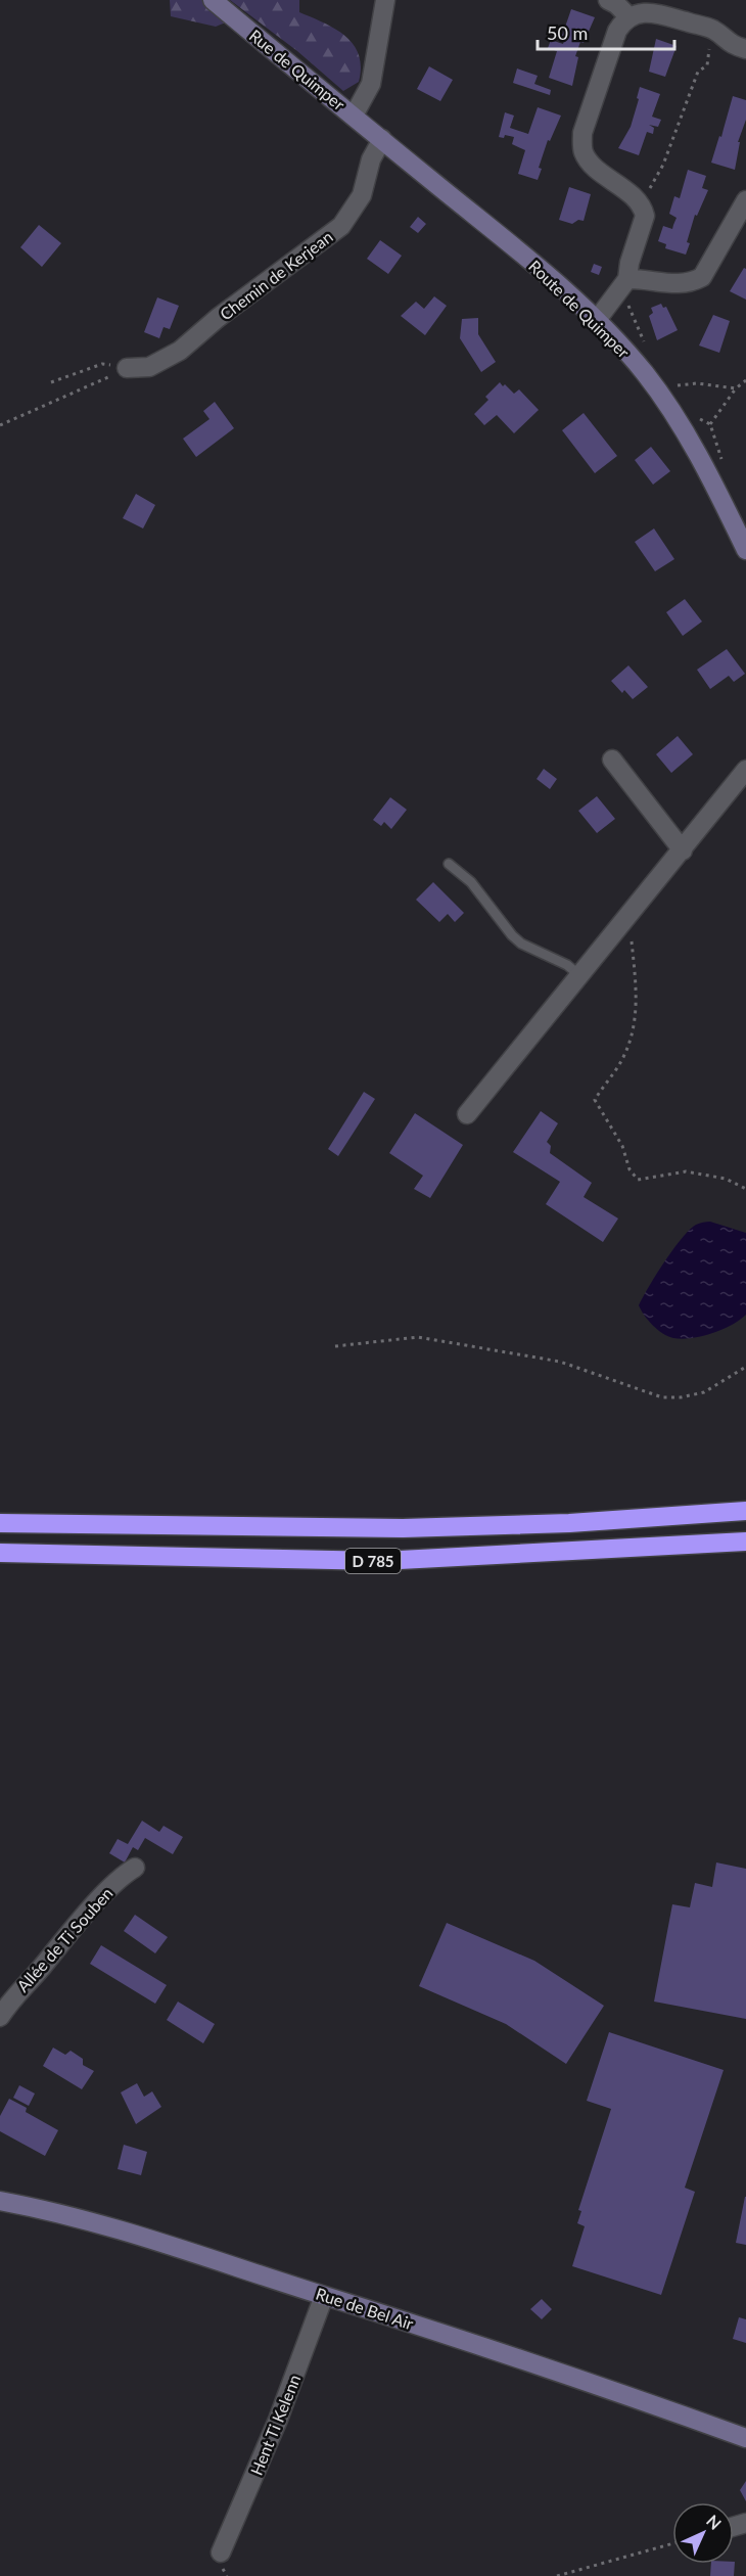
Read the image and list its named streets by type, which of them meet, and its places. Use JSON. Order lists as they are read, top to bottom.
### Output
{
  "streets": {
    "highway": ["D 785"],
    "street": [
      "Rue de Quimper",
      "Chemin de Kerjean",
      "Route de Quimper",
      "Allée de Ti Souben",
      "Rue de Bel Air",
      "Hent Ti Kelenn"
    ]
  },
  "crossings": [
    ["Rue de Quimper", "Chemin de Kerjean"],
    ["Rue de Quimper", "Route de Quimper"],
    ["Chemin de Kerjean", "Route de Quimper"],
    ["Rue de Bel Air", "Hent Ti Kelenn"]
  ],
  "scale_bar": "50 m",
  "north": "top right"
}
